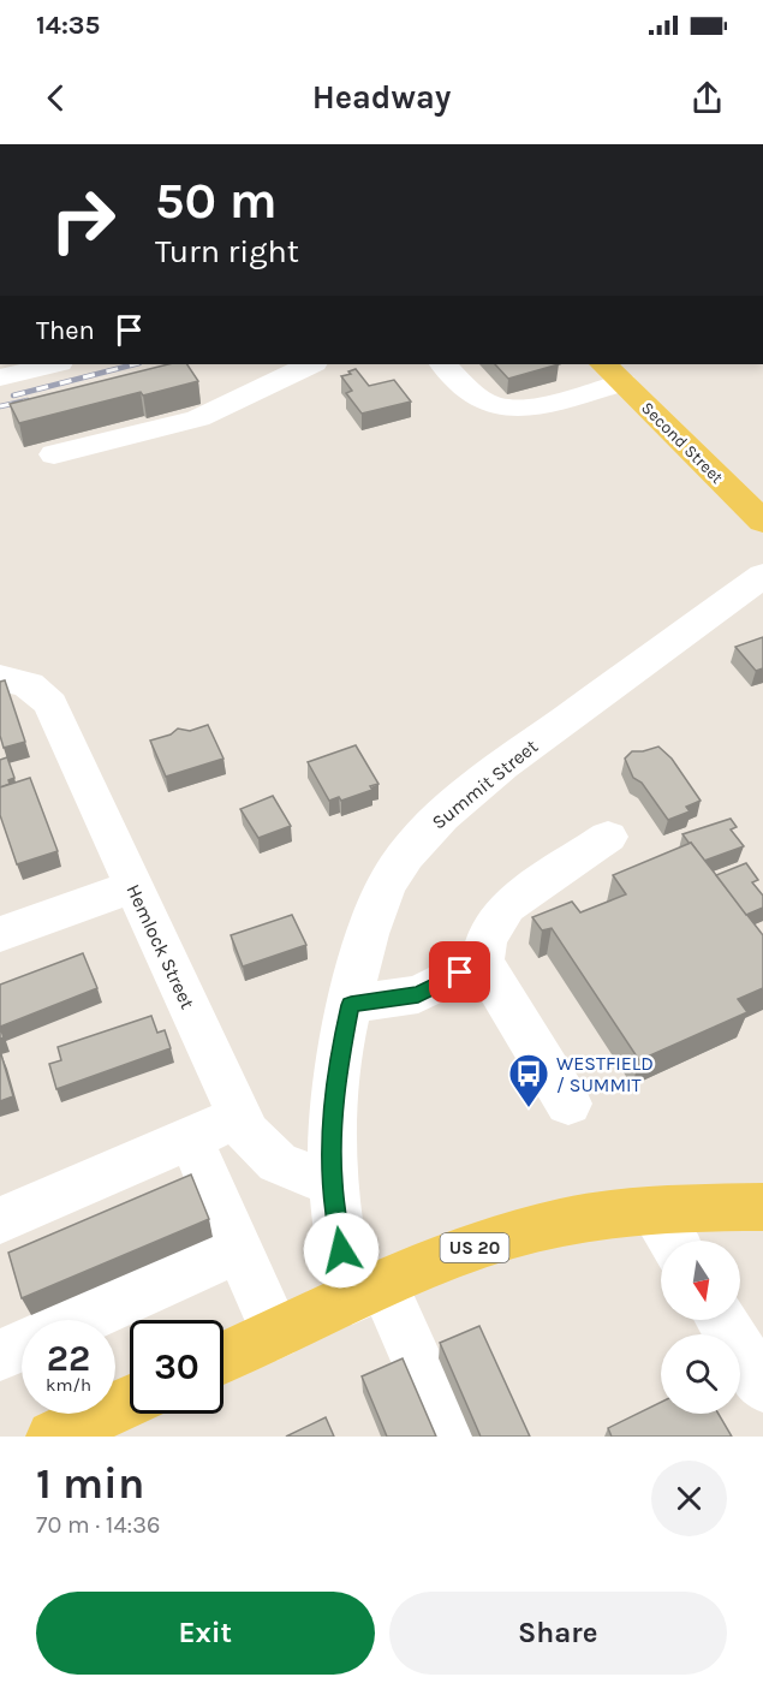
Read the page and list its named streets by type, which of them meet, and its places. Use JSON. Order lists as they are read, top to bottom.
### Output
{
  "streets": {
    "main road": ["Second Street", "US 20"],
    "street": ["Summit Street", "Hemlock Street"]
  },
  "crossings": [
    ["Summit Street", "Hemlock Street"],
    ["Summit Street", "US 20"]
  ],
  "places": {
    "bus stop": ["WESTFIELD / SUMMIT"]
  },
  "north": "bottom",
  "page": {
    "status": "14:35",
    "header": "Headway",
    "turn": ["50 m", "Turn right"],
    "then": "Then",
    "speed": "22 km/h",
    "limit": "30",
    "heading": ["1 min", "70 m · 14:36"],
    "buttons": ["Exit", "Share"]
  }
}
